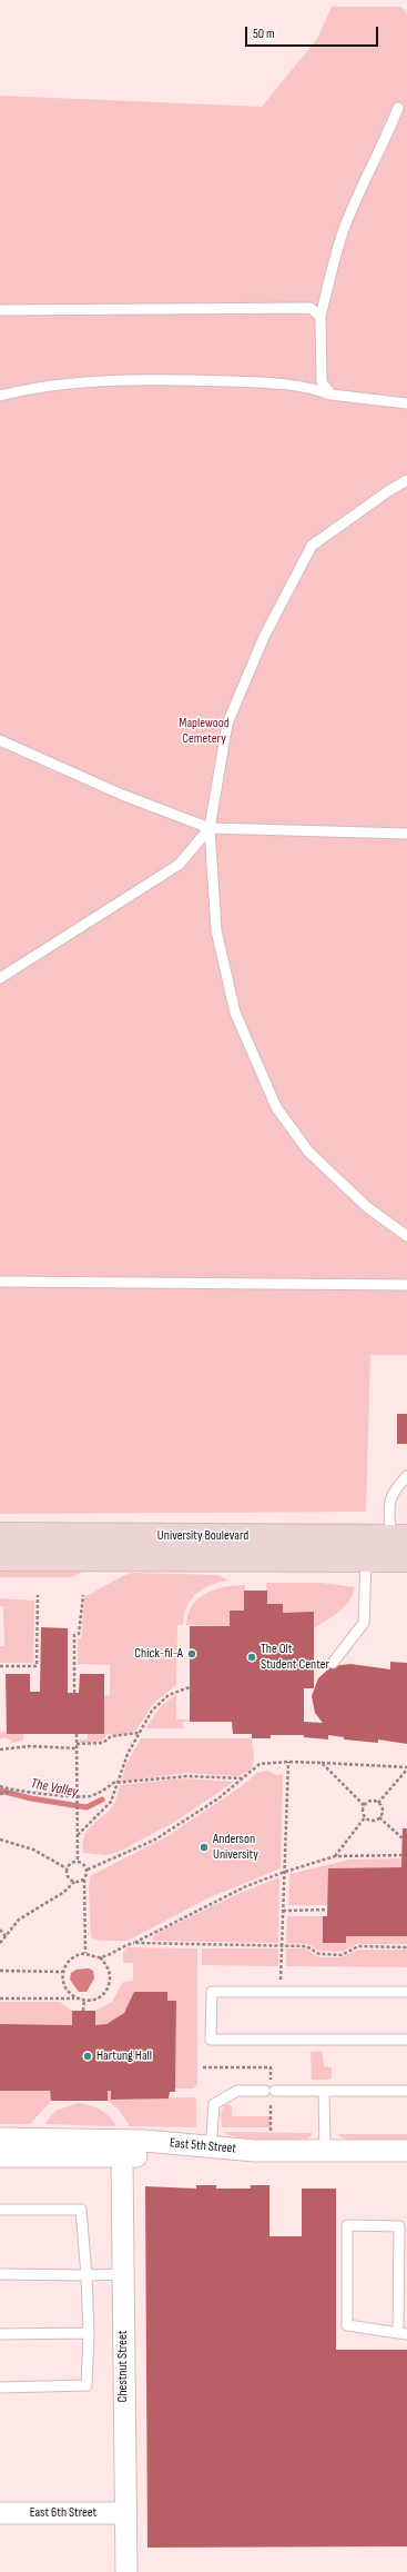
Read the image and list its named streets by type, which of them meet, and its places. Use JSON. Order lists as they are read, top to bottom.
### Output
{
  "streets": {
    "main road": ["University Boulevard"],
    "street": ["East 5th Street", "Chestnut Street", "East 6th Street"]
  },
  "crossings": [
    ["Chestnut Street", "East 6th Street"]
  ],
  "water": ["The Valley"],
  "parks": ["Maplewood Cemetery"],
  "places": [
    "Chick-fil-A",
    "The Olt Student Center",
    "Anderson University",
    "Hartung Hall"
  ],
  "scale_bar": "50 m"
}
